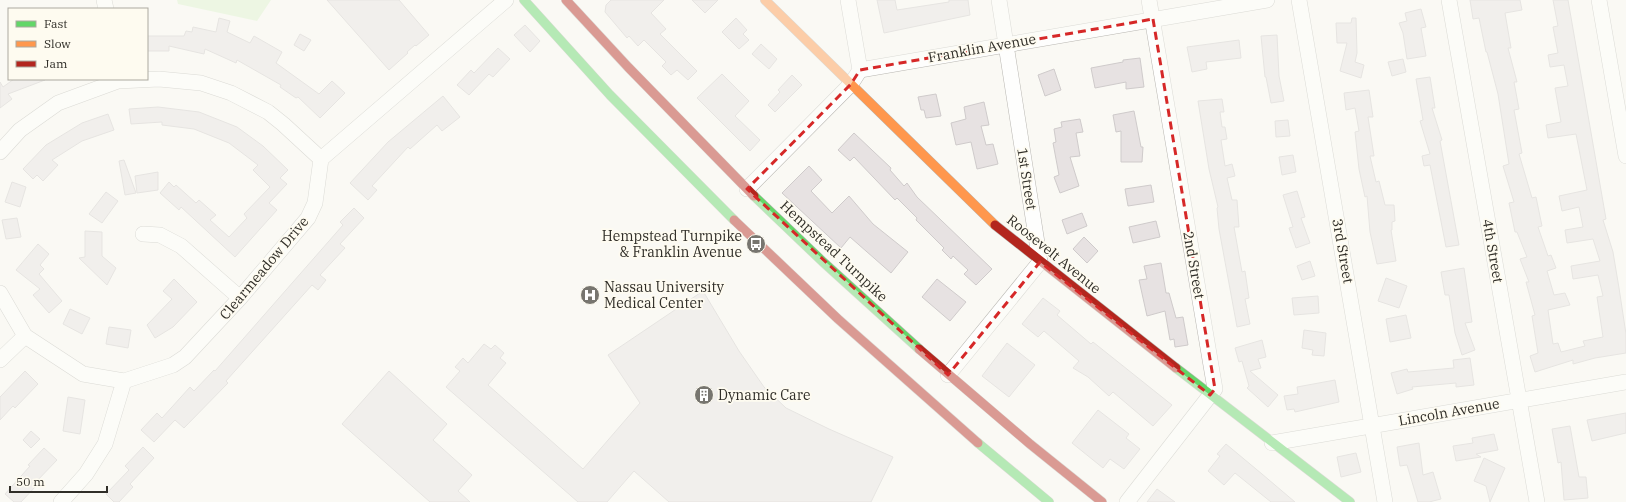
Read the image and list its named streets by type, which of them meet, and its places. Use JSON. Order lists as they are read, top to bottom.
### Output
{
  "streets": {
    "main road": ["Hempstead Turnpike", "Roosevelt Avenue"],
    "street": [
      "Franklin Avenue",
      "1st Street",
      "3rd Street",
      "4th Street",
      "2nd Street",
      "Clearmeadow Drive",
      "Lincoln Avenue"
    ]
  },
  "crossings": [
    ["Franklin Avenue", "1st Street"],
    ["Franklin Avenue", "2nd Street"],
    ["1st Street", "Roosevelt Avenue"],
    ["3rd Street", "Lincoln Avenue"],
    ["4th Street", "Lincoln Avenue"],
    ["Roosevelt Avenue", "2nd Street"],
    ["Roosevelt Avenue", "Lincoln Avenue"]
  ],
  "places": {
    "bus stop": ["Hempstead Turnpike & Franklin Avenue"],
    "hospital": ["Nassau University Medical Center"],
    "building": ["Dynamic Care"]
  },
  "legend": ["Fast", "Slow", "Jam"],
  "scale_bar": "50 m"
}
